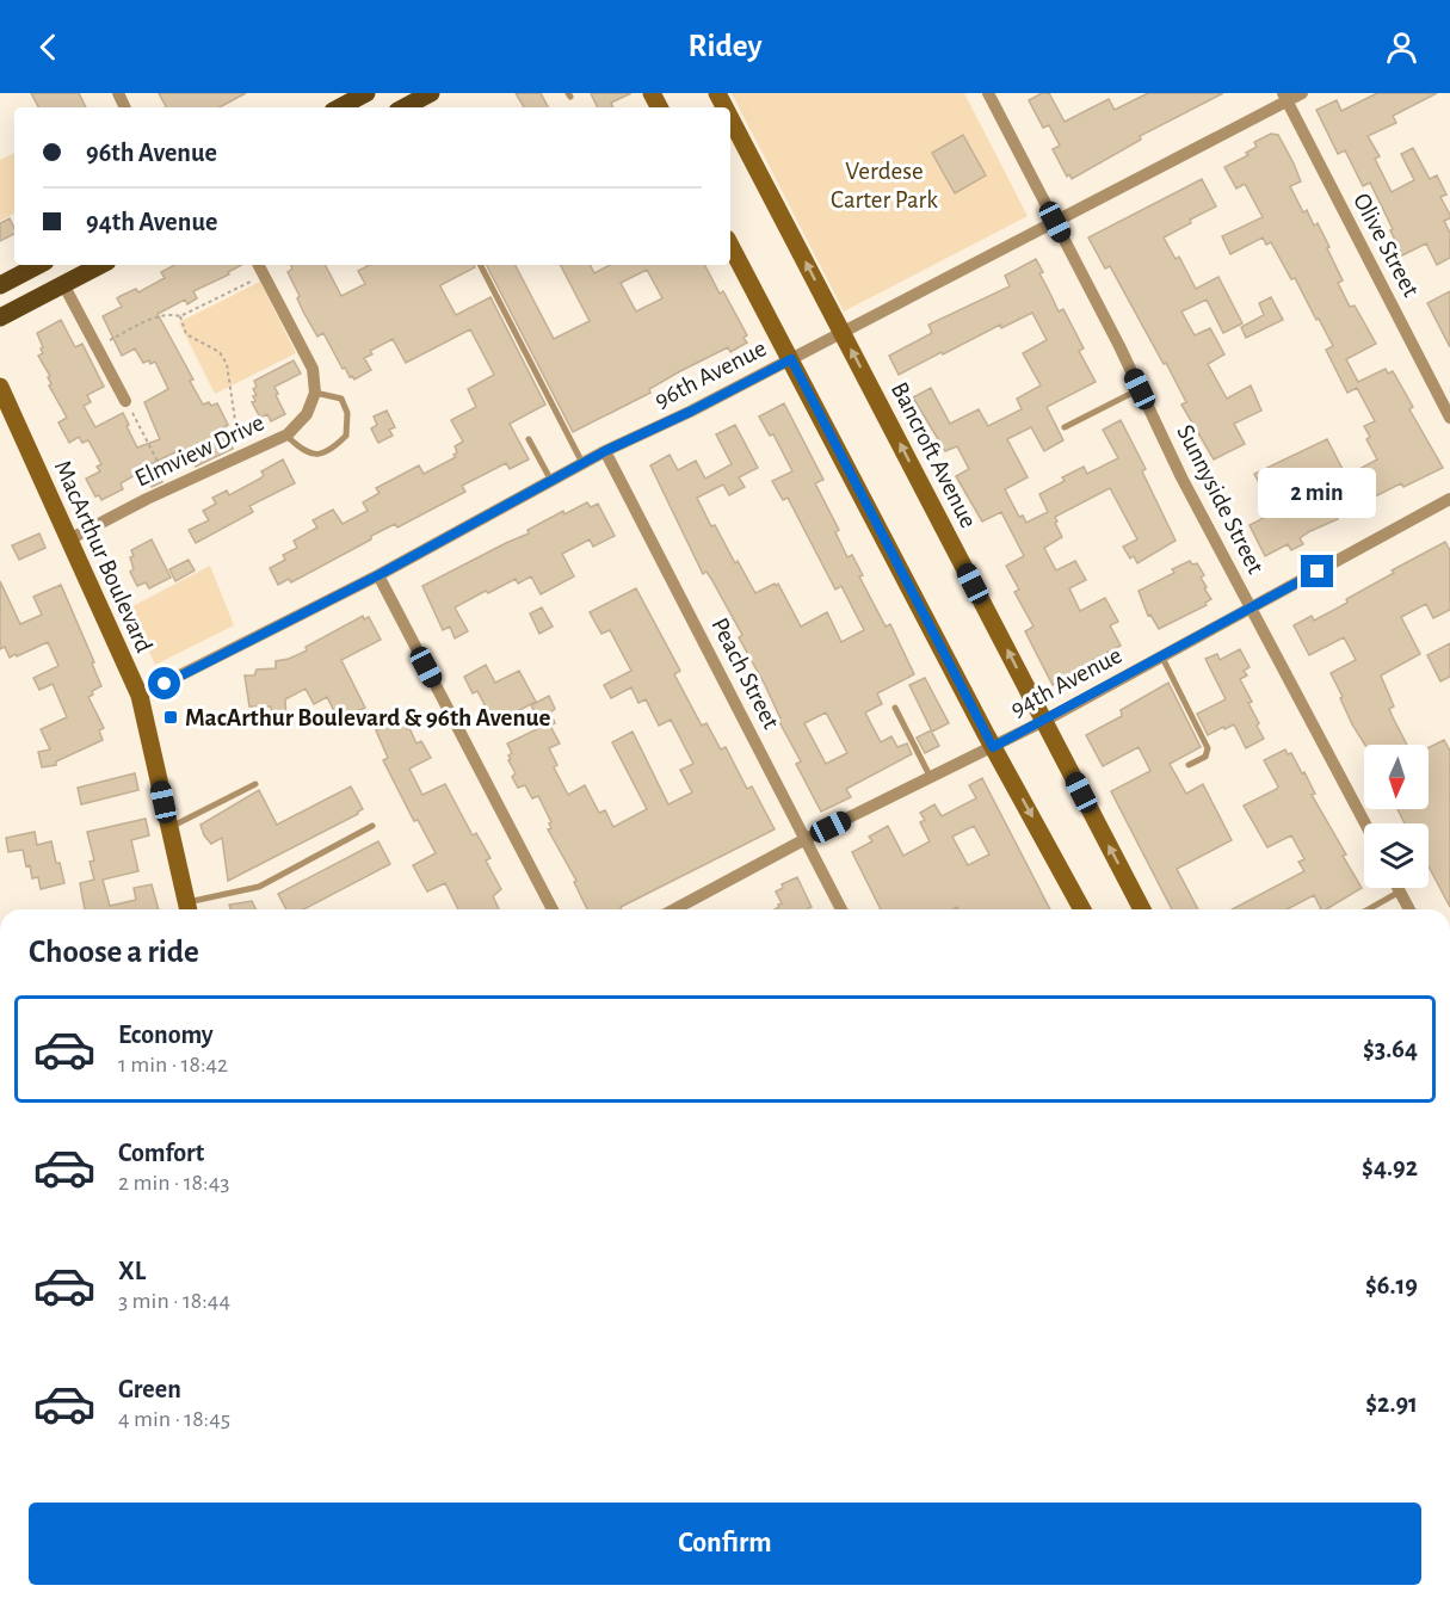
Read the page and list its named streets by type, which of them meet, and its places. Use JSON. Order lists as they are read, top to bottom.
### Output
{
  "streets": {
    "main road": ["Bancroft Avenue", "MacArthur Boulevard"],
    "street": [
      "Olive Street",
      "96th Avenue",
      "Elmview Drive",
      "Sunnyside Street",
      "Peach Street",
      "94th Avenue"
    ]
  },
  "crossings": [
    ["Olive Street", "96th Avenue"],
    ["96th Avenue", "Bancroft Avenue"],
    ["96th Avenue", "Sunnyside Street"],
    ["96th Avenue", "MacArthur Boulevard"],
    ["96th Avenue", "Peach Street"],
    ["Elmview Drive", "MacArthur Boulevard"],
    ["Bancroft Avenue", "94th Avenue"],
    ["Sunnyside Street", "94th Avenue"],
    ["Peach Street", "94th Avenue"]
  ],
  "parks": ["Verdese Carter Park"],
  "places": {
    "transit": ["MacArthur Boulevard & 96th Avenue"]
  },
  "north": "bottom",
  "page": {
    "header": "Ridey",
    "banner": ["96th Avenue", "94th Avenue"],
    "bubble": "2 min",
    "heading": "Choose a ride",
    "list": [
      {
        "name": "Economy",
        "note": "1 min · 18:42",
        "value": "$3.64"
      },
      {
        "name": "Comfort",
        "note": "2 min · 18:43",
        "value": "$4.92"
      },
      {
        "name": "XL",
        "note": "3 min · 18:44",
        "value": "$6.19"
      },
      {
        "name": "Green",
        "note": "4 min · 18:45",
        "value": "$2.91"
      }
    ],
    "buttons": "Confirm"
  }
}
